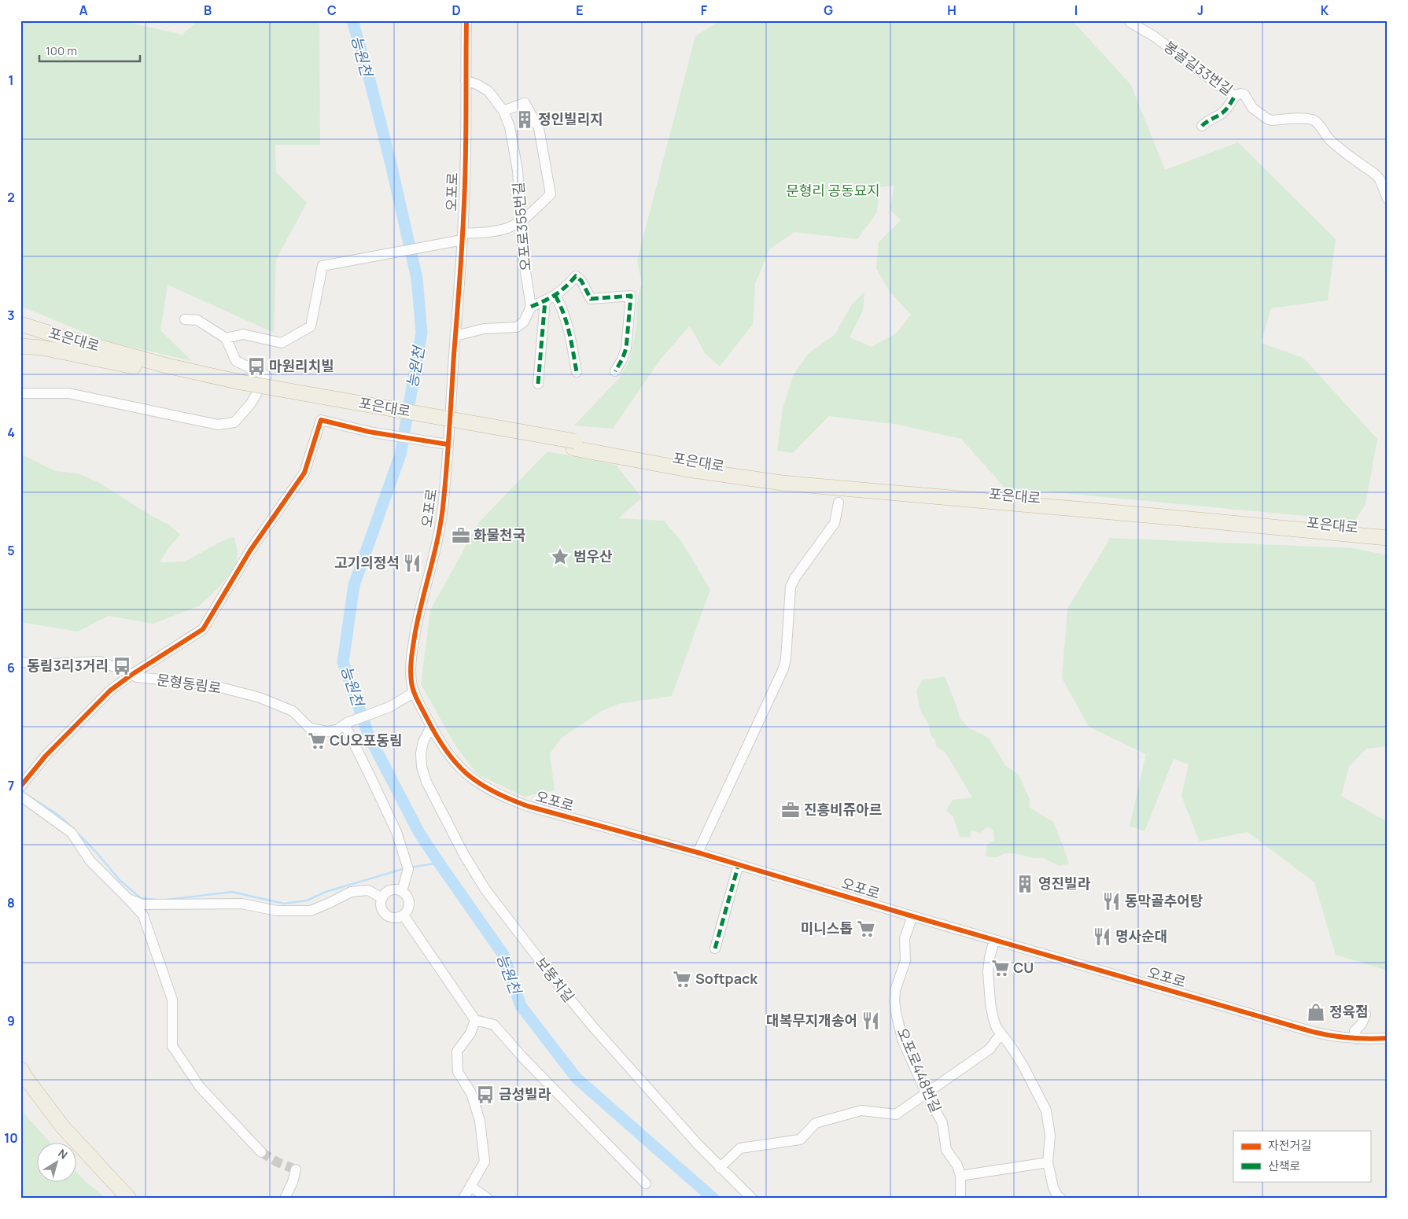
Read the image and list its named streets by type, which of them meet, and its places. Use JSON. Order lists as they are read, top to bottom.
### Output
{
  "streets": {
    "highway": ["포은대로"],
    "street": [
      "봉골길33번길",
      "오포로",
      "오포로355번길",
      "문형동림로",
      "보뚱치길",
      "오포로448번길"
    ]
  },
  "crossings": [
    ["오포로", "오포로355번길"],
    ["오포로", "문형동림로"],
    ["오포로", "보뚱치길"],
    ["오포로", "오포로448번길"]
  ],
  "water": ["능원천"],
  "parks": ["문형리 공동묘지"],
  "places": {
    "building": ["정인빌리지", "영진빌라"],
    "bus stop": ["마원리치빌", "동림3리3거리", "금성빌라"],
    "office": ["화물천국", "진흥비쥬아르"],
    "place": ["범우산"],
    "restaurant": [
      "고기의정석",
      "동막골추어탕",
      "명사순대",
      "대복무지개송어"
    ],
    "supermarket": [
      "CU오포동림",
      "미니스톱",
      "CU",
      "Softpack"
    ],
    "shop": ["정육점"]
  },
  "legend": ["자전거길", "산책로"],
  "scale_bar": "100 m",
  "north": "top right",
  "grid": {
    "columns": [
      "A",
      "B",
      "C",
      "D",
      "E",
      "F",
      "G",
      "H",
      "I",
      "J",
      "K"
    ],
    "rows": [
      "1",
      "2",
      "3",
      "4",
      "5",
      "6",
      "7",
      "8",
      "9",
      "10"
    ]
  }
}
